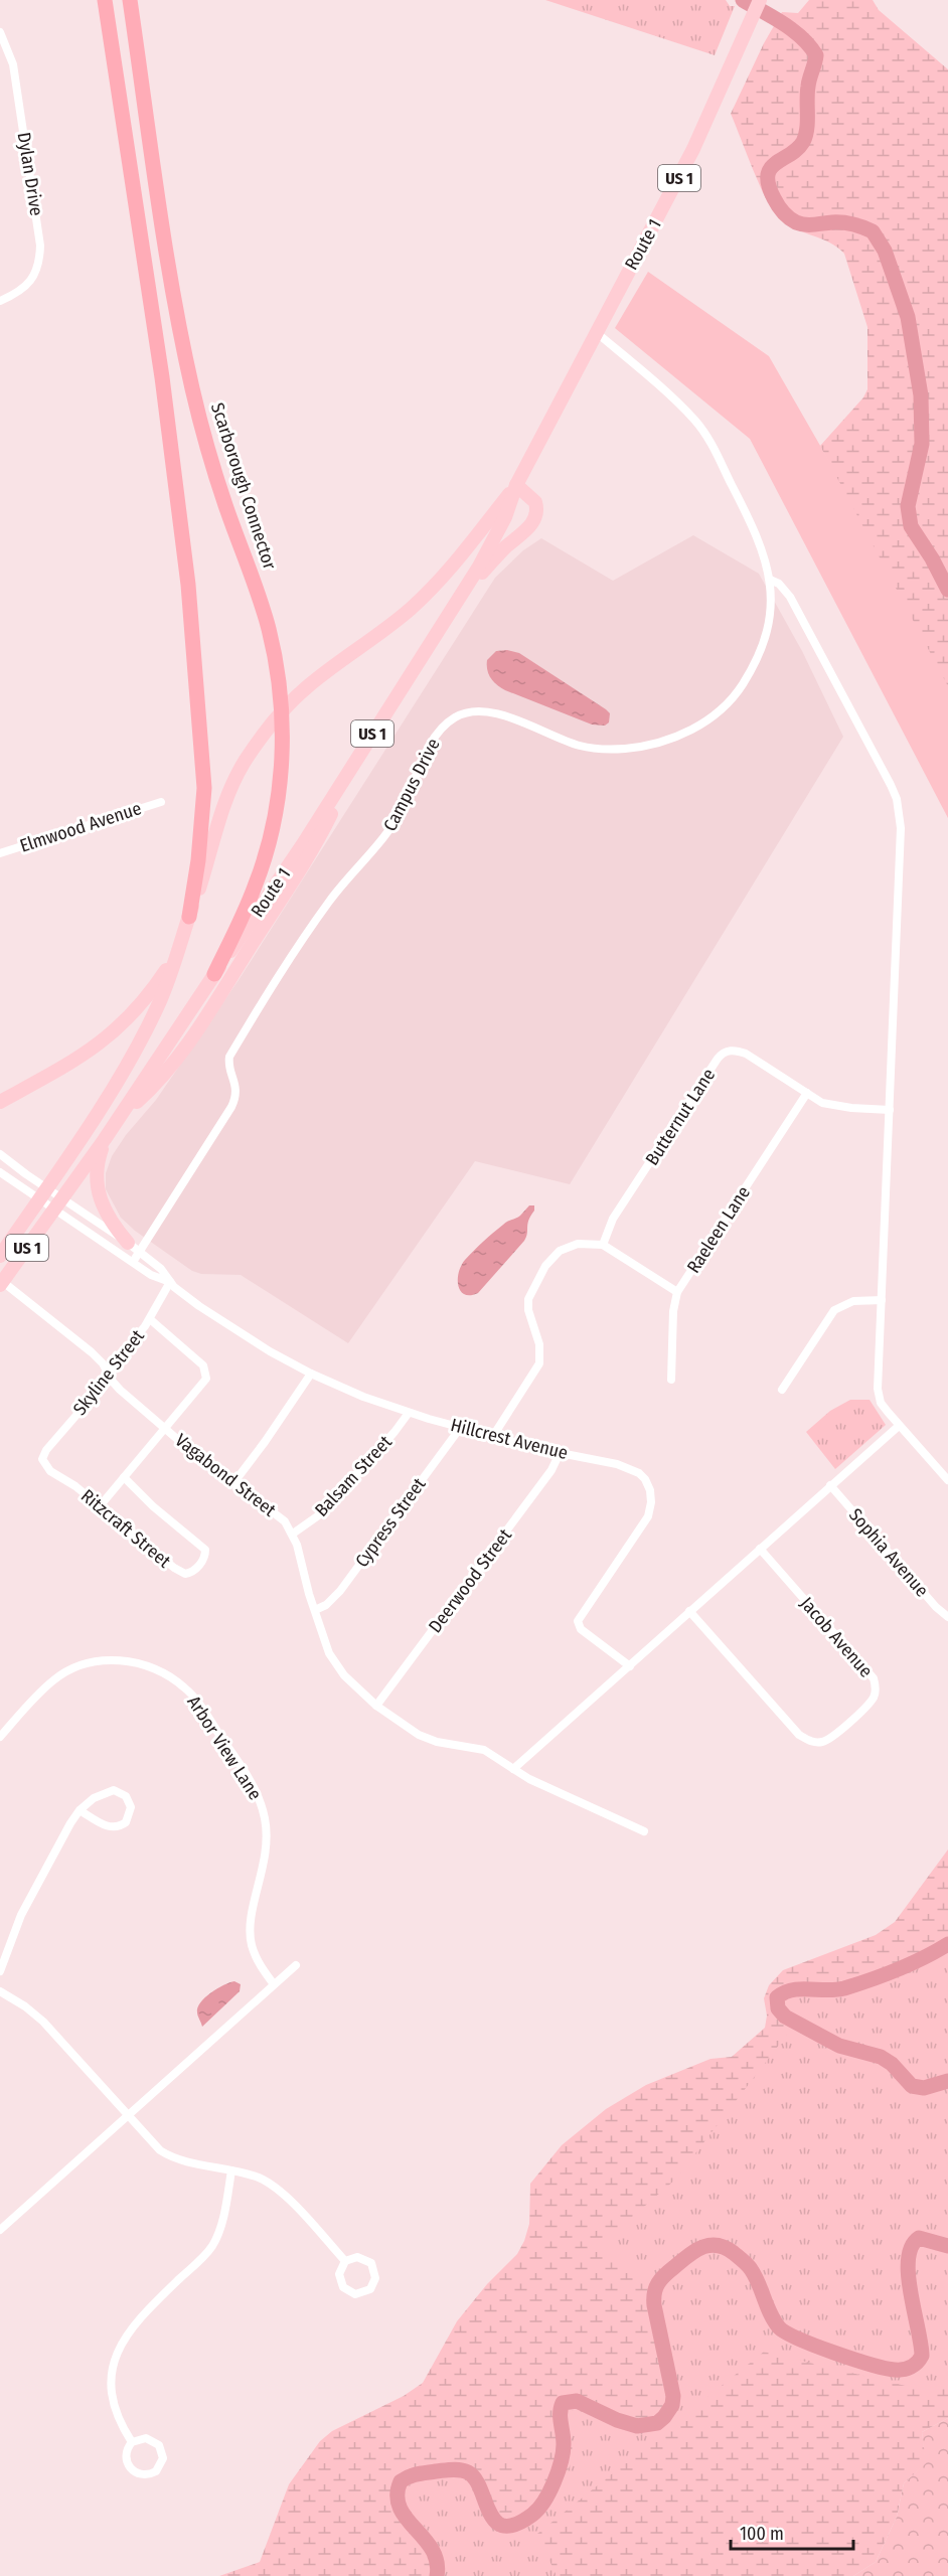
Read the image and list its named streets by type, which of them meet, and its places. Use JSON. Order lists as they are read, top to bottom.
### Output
{
  "streets": {
    "highway": ["Scarborough Connector"],
    "main road": ["US 1", "Route 1"],
    "street": [
      "Dylan Drive",
      "Campus Drive",
      "Elmwood Avenue",
      "Butternut Lane",
      "Raeleen Lane",
      "Skyline Street",
      "Hillcrest Avenue",
      "Vagabond Street",
      "Balsam Street",
      "Cypress Street",
      "Ritzcraft Street",
      "Sophia Avenue",
      "Deerwood Street",
      "Jacob Avenue",
      "Arbor View Lane"
    ]
  },
  "crossings": [
    ["Route 1", "Scarborough Connector"],
    ["Route 1", "Campus Drive"],
    ["Route 1", "Hillcrest Avenue"],
    ["Route 1", "Vagabond Street"],
    ["Campus Drive", "Hillcrest Avenue"],
    ["Butternut Lane", "Raeleen Lane"],
    ["Skyline Street", "Hillcrest Avenue"],
    ["Skyline Street", "Vagabond Street"],
    ["Skyline Street", "Ritzcraft Street"],
    ["Hillcrest Avenue", "Balsam Street"],
    ["Hillcrest Avenue", "Cypress Street"],
    ["Hillcrest Avenue", "Deerwood Street"],
    ["Vagabond Street", "Balsam Street"],
    ["Vagabond Street", "Cypress Street"],
    ["Vagabond Street", "Deerwood Street"]
  ],
  "scale_bar": "100 m"
}
